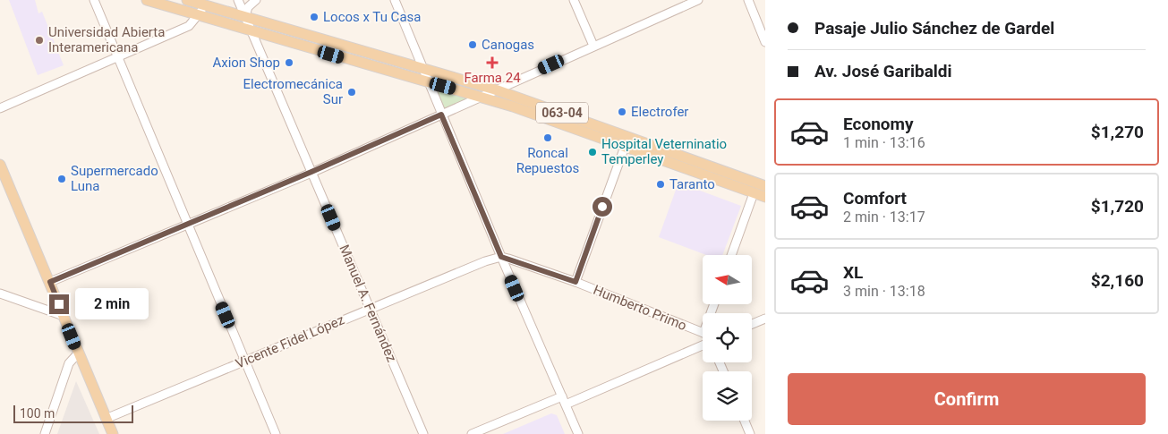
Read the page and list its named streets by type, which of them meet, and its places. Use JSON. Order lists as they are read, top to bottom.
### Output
{
  "streets": {
    "main road": ["063-04"],
    "street": ["Manuel A. Fernández", "Humberto Primo", "Vicente Fidel López"]
  },
  "crossings": [
    ["063-04", "Manuel A. Fernández"],
    ["Manuel A. Fernández", "Vicente Fidel López"],
    ["Humberto Primo", "Vicente Fidel López"]
  ],
  "places": {
    "other": [
      "Locos x Tu Casa",
      "Universidad Abierta Interamericana",
      "Canogas",
      "Axion Shop",
      "Electromecánica Sur",
      "Electrofer",
      "Roncal Repuestos",
      "Hospital Veterninatio Temperley",
      "Supermercado Luna",
      "Taranto"
    ],
    "health": ["Farma 24"]
  },
  "scale_bar": "100 m",
  "north": "left",
  "page": {
    "banner": ["Pasaje Julio Sánchez de Gardel", "Av. José Garibaldi"],
    "list": [
      {
        "name": "Economy",
        "note": "1 min · 13:16",
        "value": "$1,270"
      },
      {
        "name": "Comfort",
        "note": "2 min · 13:17",
        "value": "$1,720"
      },
      {
        "name": "XL",
        "note": "3 min · 13:18",
        "value": "$2,160"
      }
    ],
    "bubble": "2 min",
    "buttons": "Confirm",
    "scale": "100 m"
  }
}
